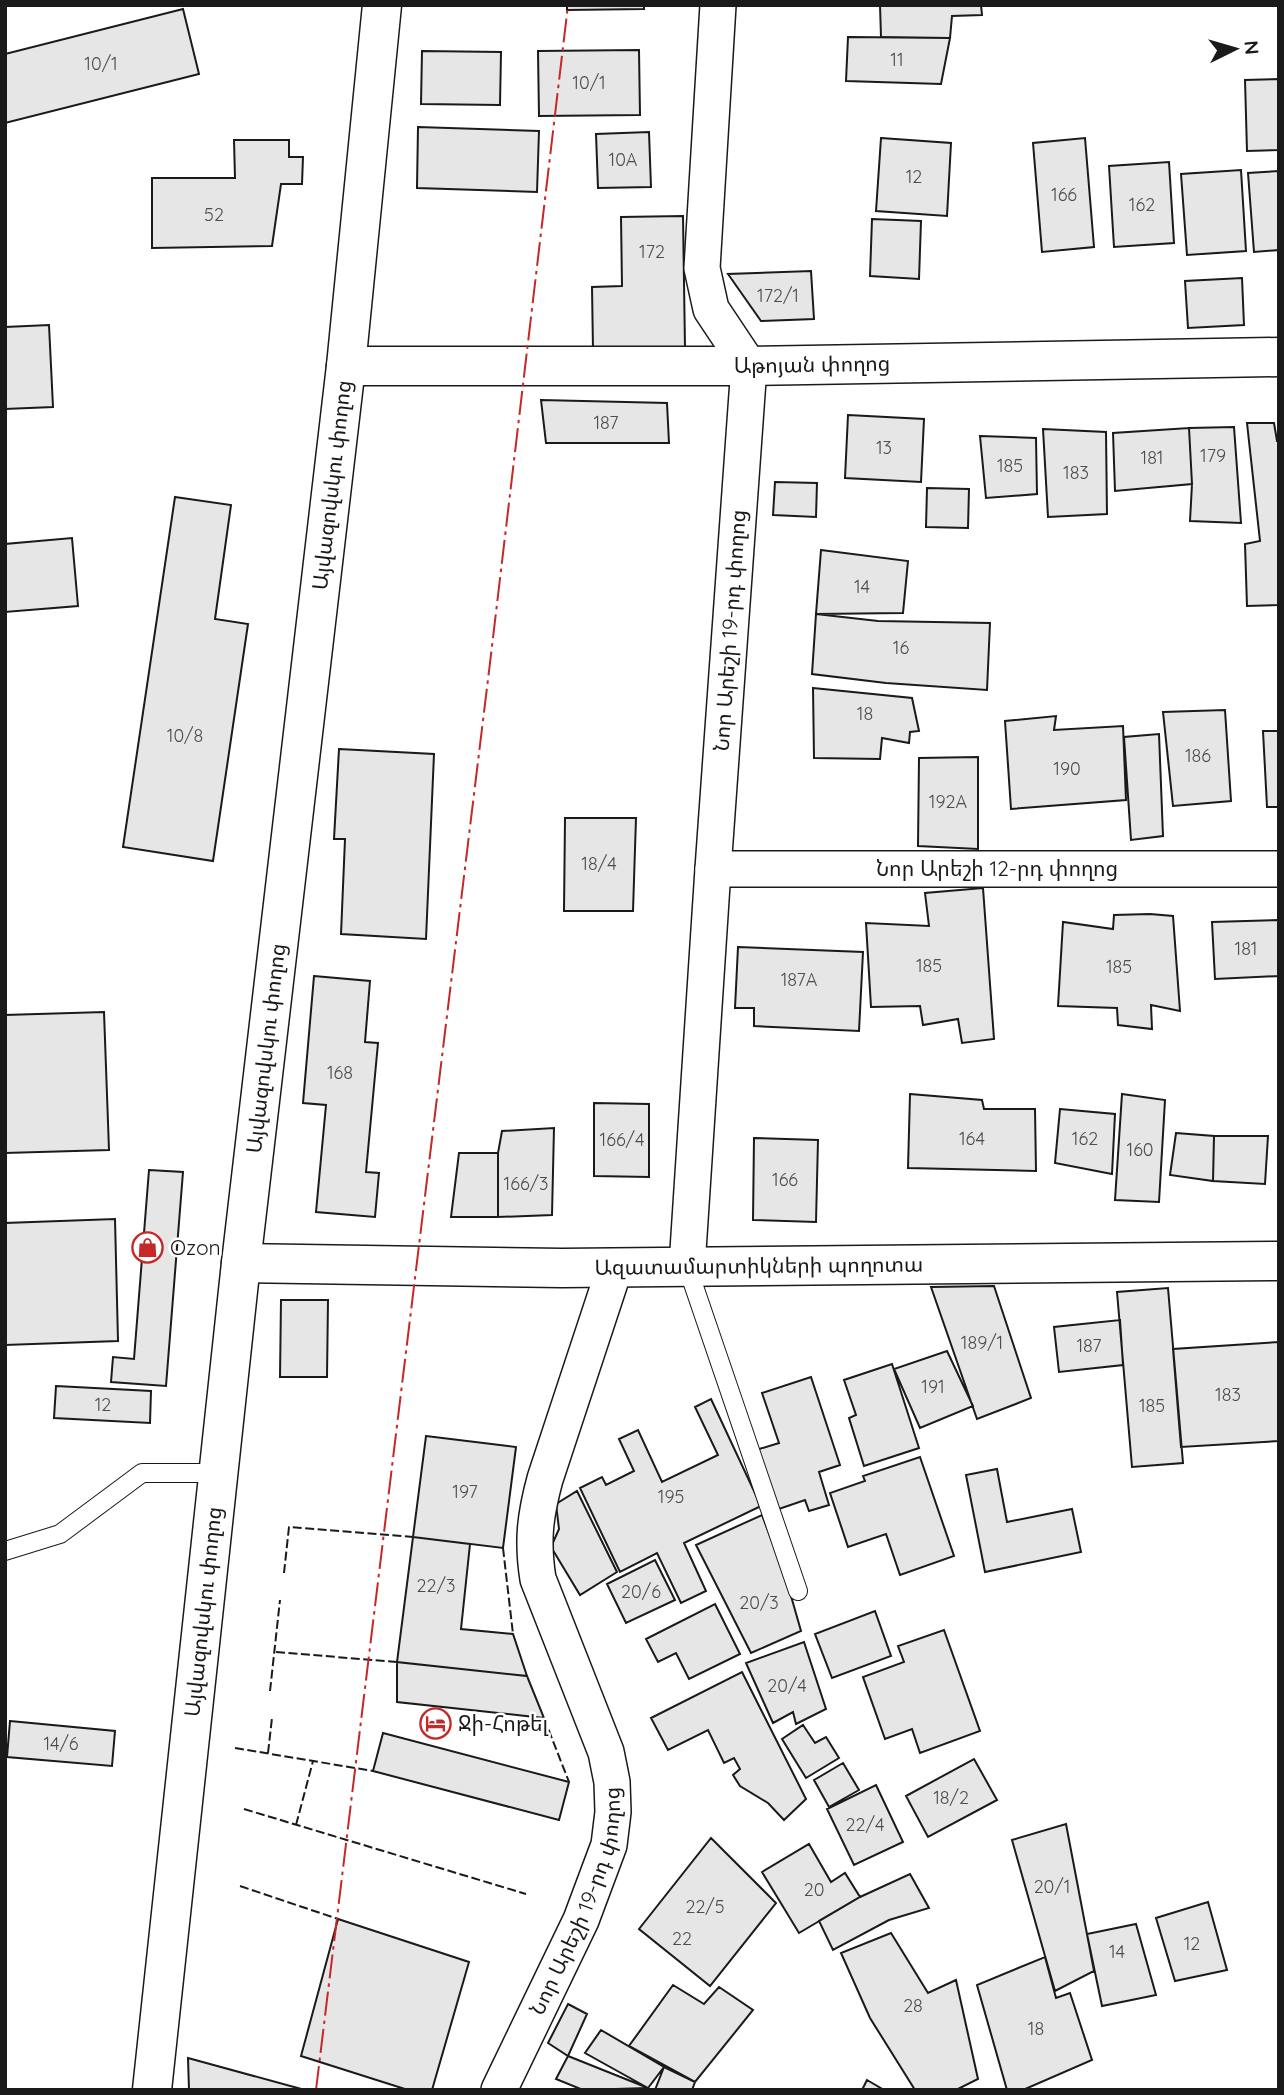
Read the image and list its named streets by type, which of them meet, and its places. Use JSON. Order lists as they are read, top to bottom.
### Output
{
  "streets": {
    "main road": ["Աթոյան փողոց", "Այվազովսկու փողոց", "Ազատամարտիկների պողոտա"],
    "street": ["Նոր Արեշի 19-րդ փողոց", "Նոր Արեշի 12-րդ փողոց"]
  },
  "crossings": [
    ["Աթոյան փողոց", "Այվազովսկու փողոց"],
    ["Աթոյան փողոց", "Նոր Արեշի 19-րդ փողոց"],
    ["Այվազովսկու փողոց", "Ազատամարտիկների պողոտա"],
    ["Նոր Արեշի 19-րդ փողոց", "Նոր Արեշի 12-րդ փողոց"],
    ["Նոր Արեշի 19-րդ փողոց", "Ազատամարտիկների պողոտա"]
  ],
  "places": {
    "shop": ["Ozon"],
    "hotel": ["Ջի-Հոթել"]
  },
  "house_numbers": [
    "11",
    "10/1",
    "10/1",
    "10A",
    "12",
    "166",
    "162",
    "52",
    "172",
    "172/1",
    "187",
    "13",
    "179",
    "181",
    "185",
    "183",
    "14",
    "16",
    "18",
    "10/8",
    "186",
    "190",
    "192A",
    "18/4",
    "181",
    "185",
    "185",
    "187A",
    "168",
    "164",
    "162",
    "166/4",
    "160",
    "166",
    "166/3",
    "189/1",
    "187",
    "191",
    "183",
    "12",
    "185",
    "197",
    "195",
    "22/3",
    "20/6",
    "20/3",
    "20/4",
    "14/6",
    "18/2",
    "22/4",
    "20/1",
    "20",
    "22/5",
    "22",
    "12",
    "14",
    "28",
    "18"
  ],
  "north": "right"
}
